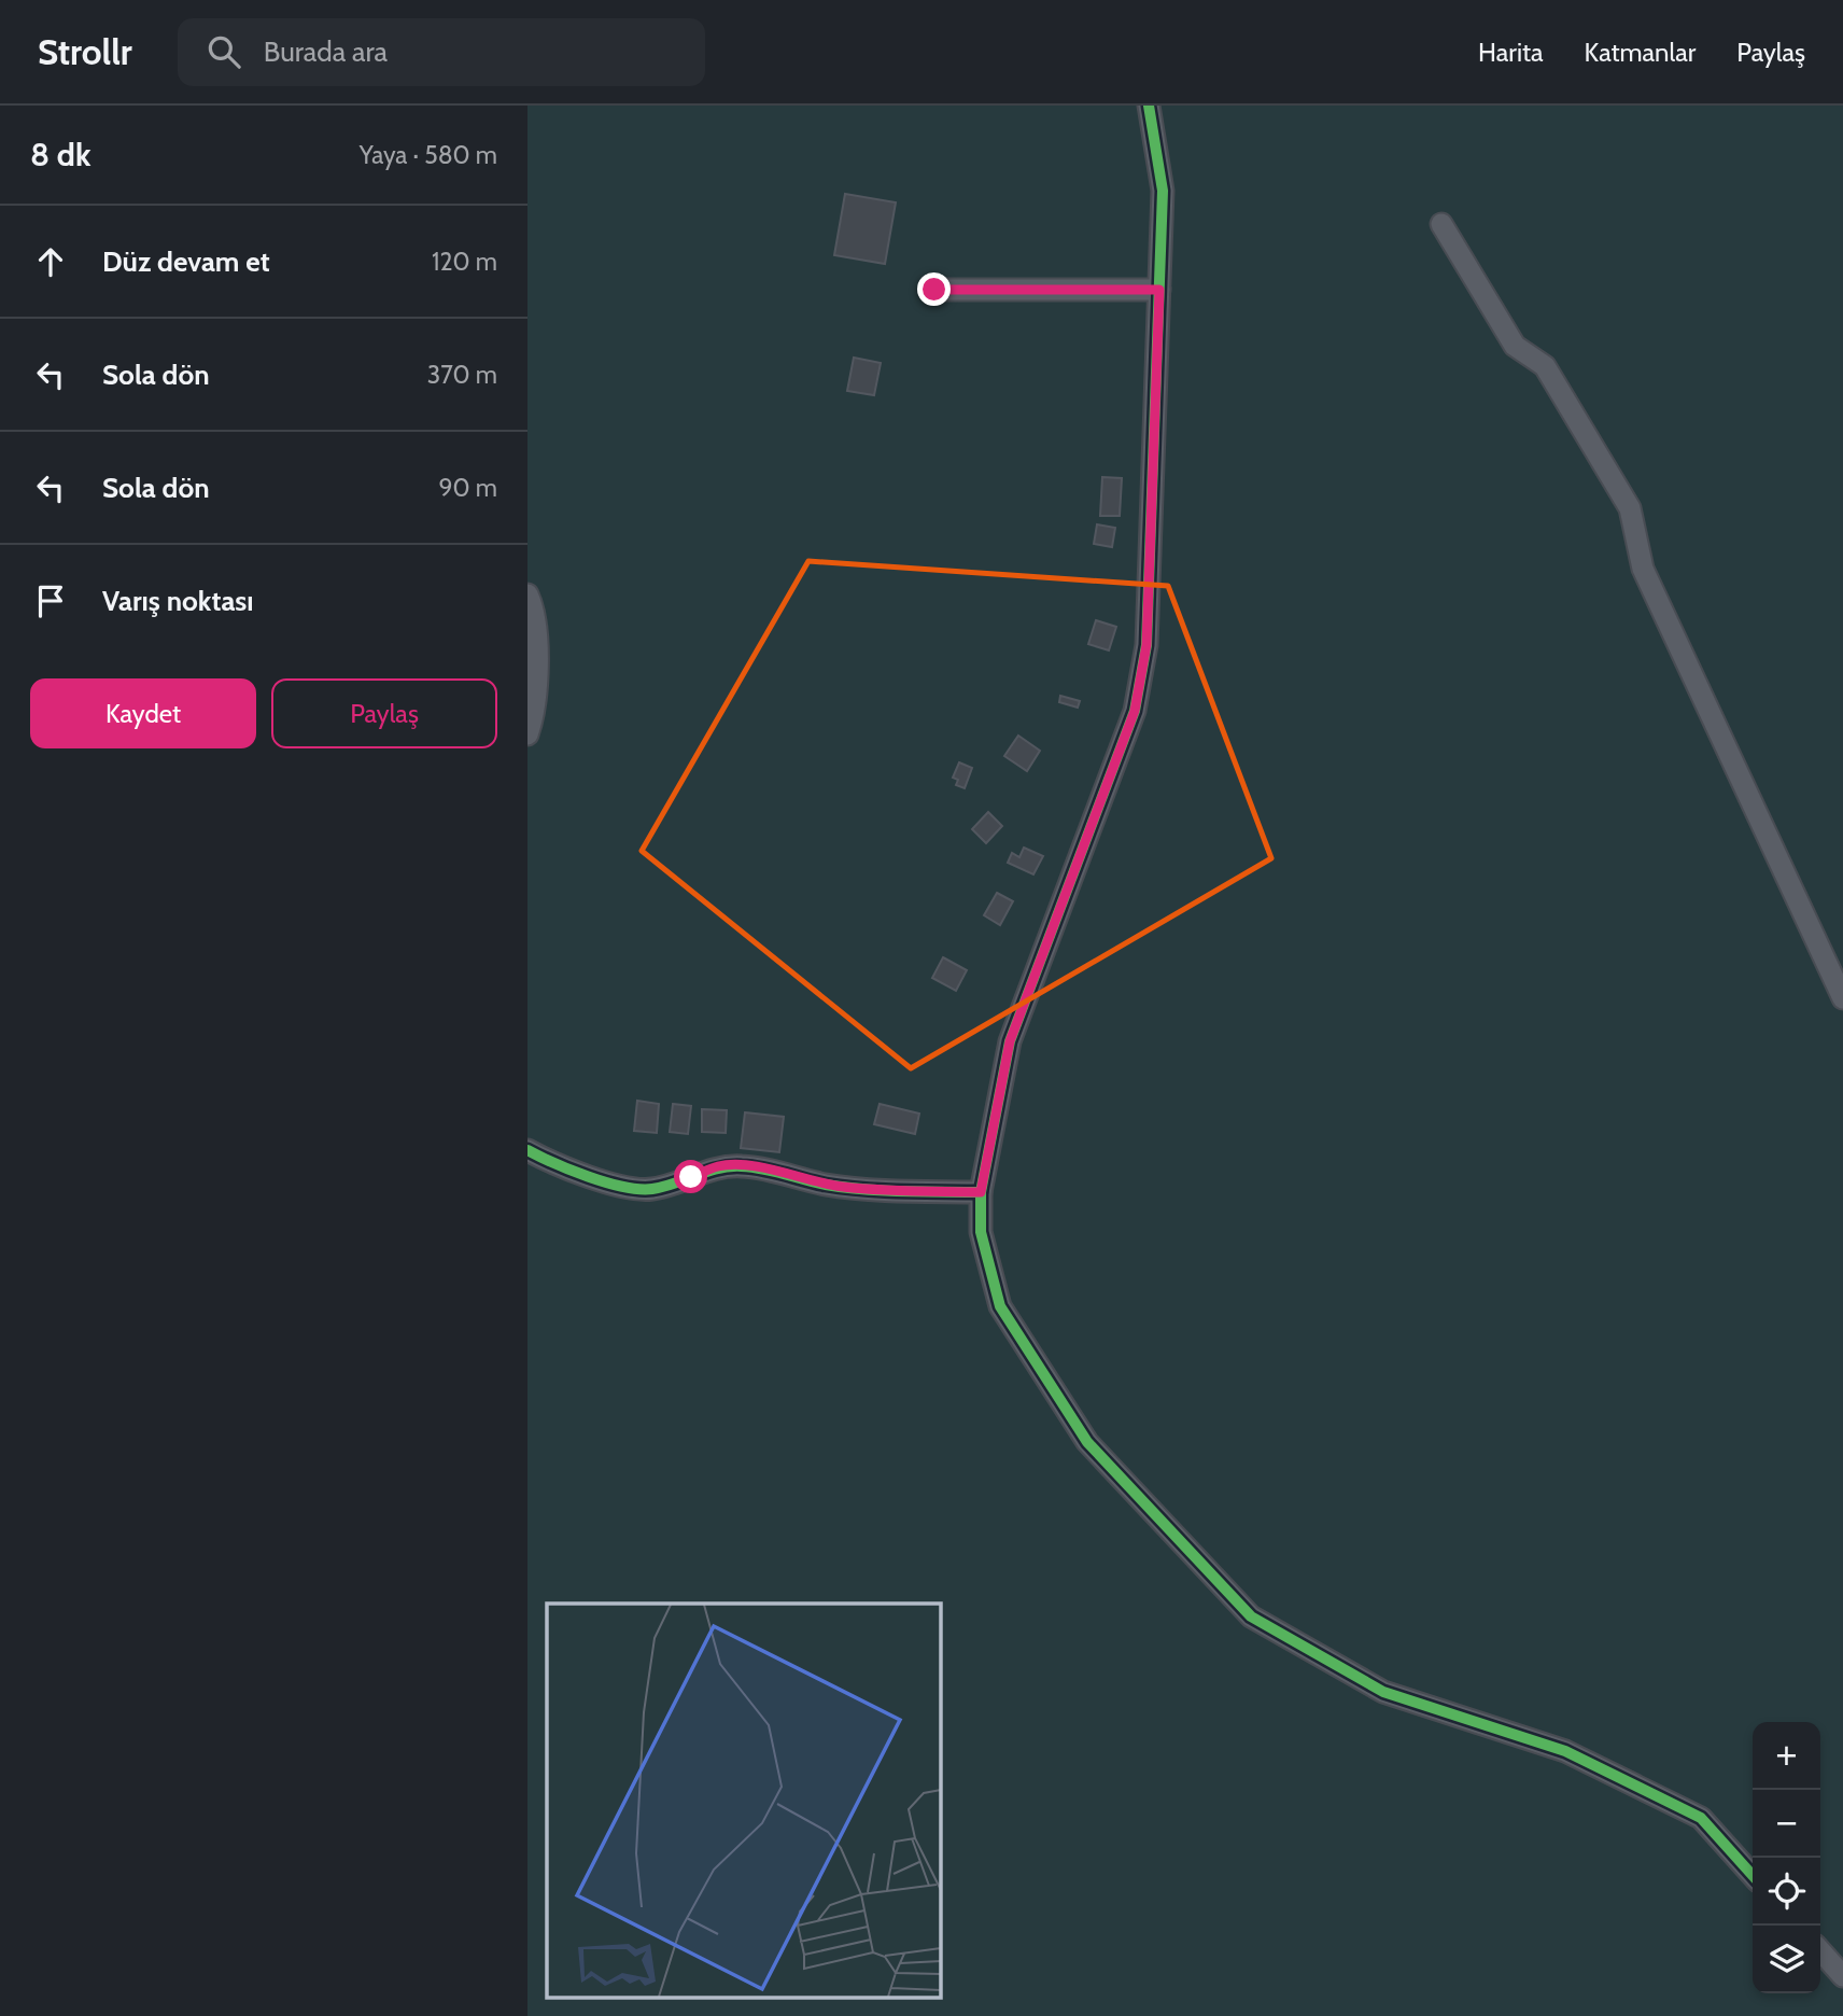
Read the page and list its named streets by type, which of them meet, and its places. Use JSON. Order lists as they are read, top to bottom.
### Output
{
  "page": {
    "header": "Strollr",
    "search": "Burada ara",
    "nav": ["Harita", "Katmanlar", "Paylaş"],
    "heading": ["8 dk", "Yaya · 580 m"],
    "list": [
      ["Düz devam et", "120 m"],
      ["Sola dön", "370 m"],
      ["Sola dön", "90 m"],
      "Varış noktası"
    ],
    "buttons": ["Kaydet", "Paylaş"],
    "map_buttons": ["+", "−"]
  }
}
